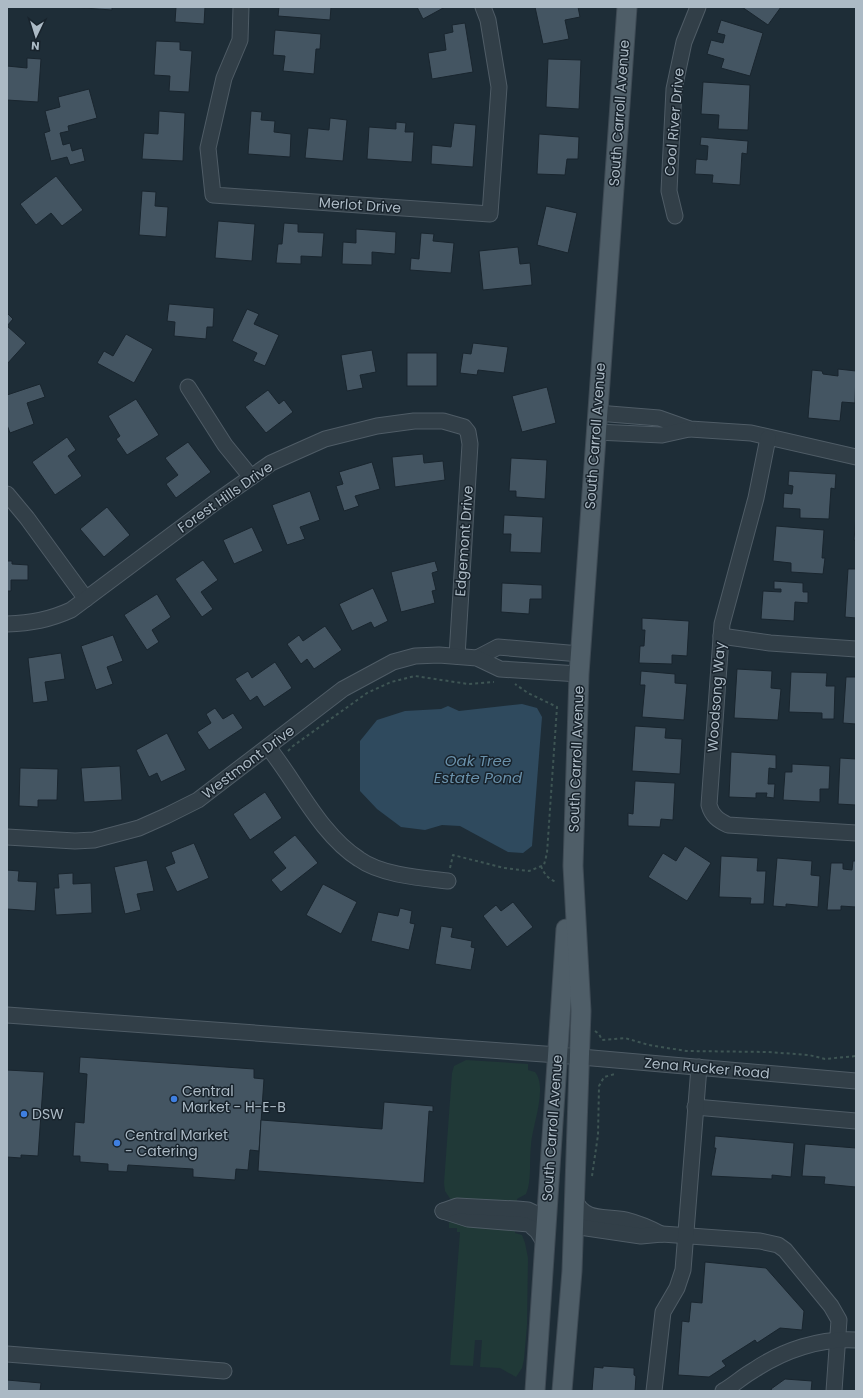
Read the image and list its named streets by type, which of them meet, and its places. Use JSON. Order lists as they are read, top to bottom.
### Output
{
  "streets": {
    "main road": ["South Carroll Avenue"],
    "street": [
      "Cool River Drive",
      "Merlot Drive",
      "Forest Hills Drive",
      "Edgemont Drive",
      "Woodsong Way",
      "Westmont Drive",
      "Zena Rucker Road"
    ]
  },
  "crossings": [
    ["South Carroll Avenue", "Westmont Drive"],
    ["South Carroll Avenue", "Zena Rucker Road"],
    ["Forest Hills Drive", "Edgemont Drive"],
    ["Edgemont Drive", "Westmont Drive"]
  ],
  "water": ["Oak Tree Estate Pond"],
  "places": ["Central Market - H-E-B", "DSW", "Central Market - Catering"],
  "north": "bottom"
}
